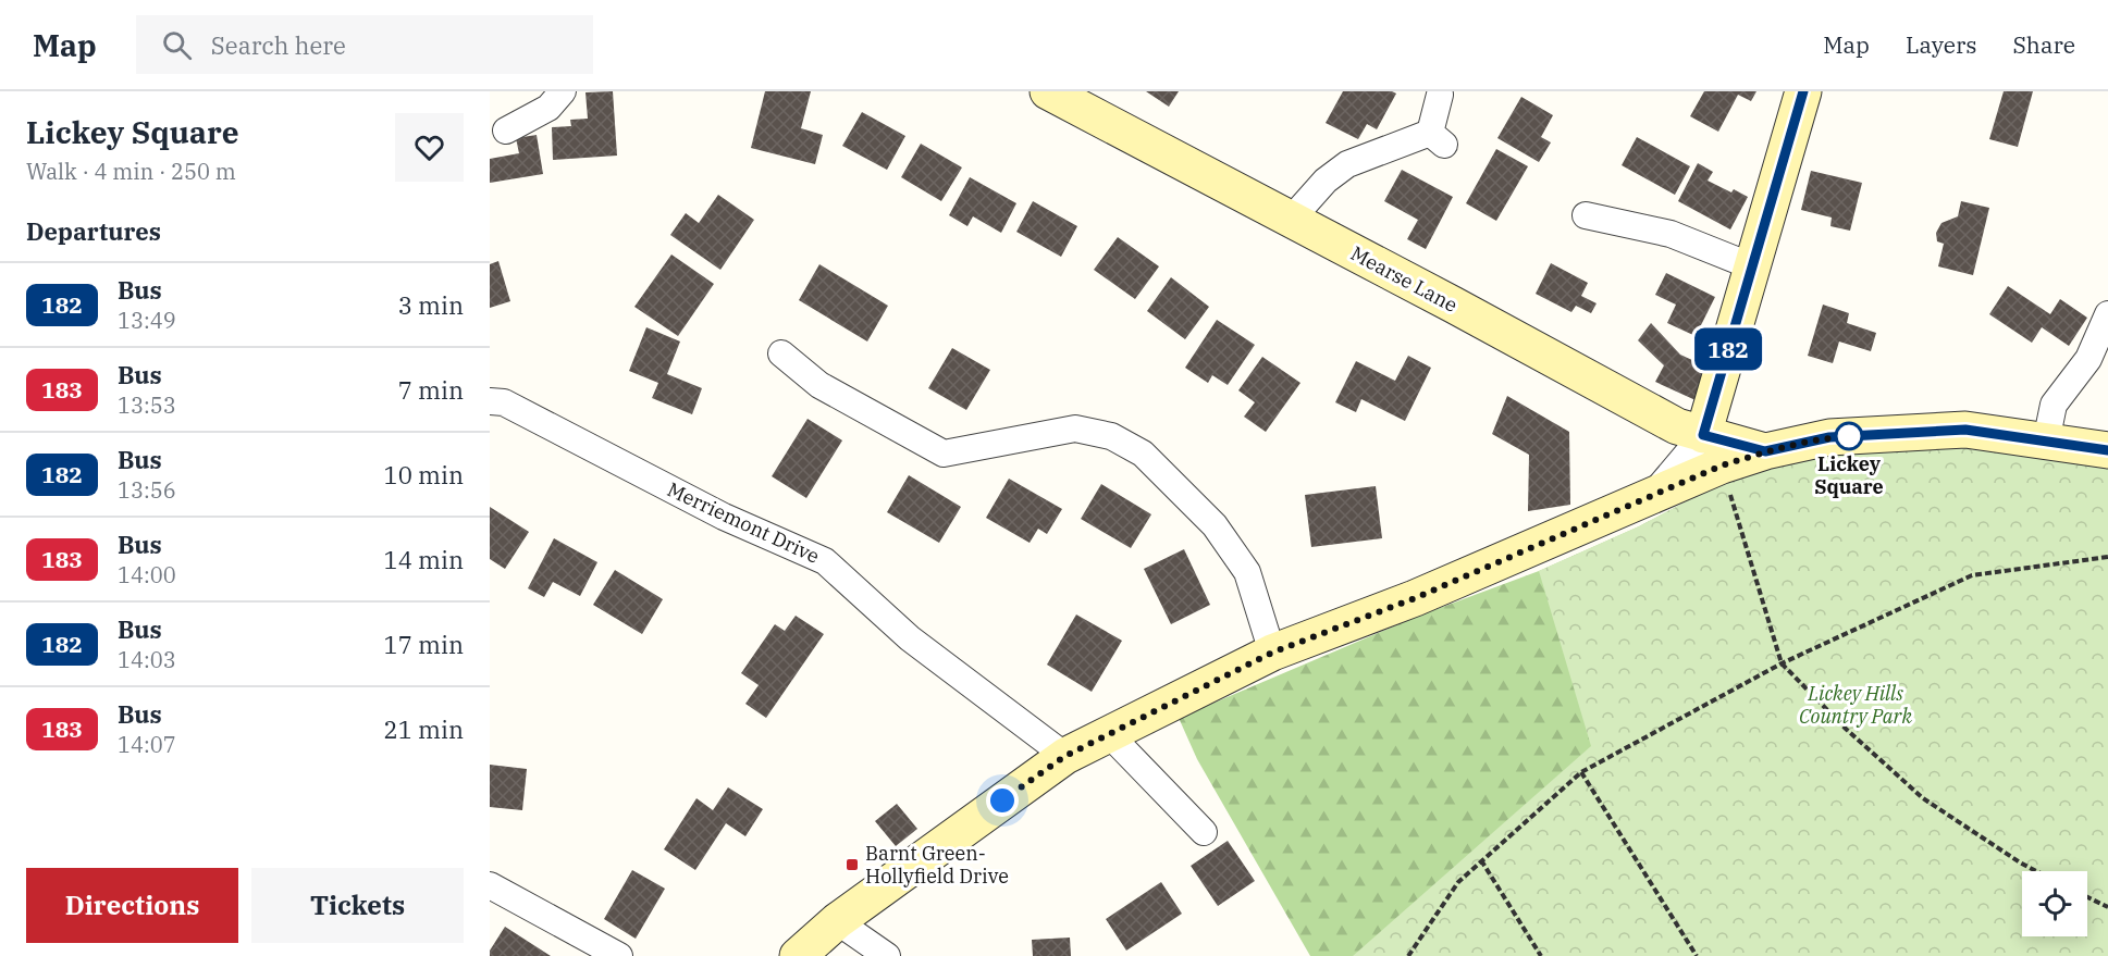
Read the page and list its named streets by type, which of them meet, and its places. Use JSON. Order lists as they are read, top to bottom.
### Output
{
  "streets": {
    "street": ["Mearse Lane", "Merriemont Drive"]
  },
  "parks": ["Lickey Hills Country Park"],
  "places": {
    "other": ["Lickey Square"],
    "transit": ["Barnt Green- Hollyfield Drive"]
  },
  "lines": ["bus line 182"],
  "page": {
    "header": "Map",
    "search": "Search here",
    "nav": ["Map", "Layers", "Share"],
    "heading": [
      ["Lickey Square", "Walk · 4 min · 250 m"],
      "Departures"
    ],
    "on_map": "182",
    "list": [
      {
        "mark": "182",
        "name": "Bus",
        "note": "13:49",
        "value": "3 min"
      },
      {
        "mark": "183",
        "name": "Bus",
        "note": "13:53",
        "value": "7 min"
      },
      {
        "mark": "182",
        "name": "Bus",
        "note": "13:56",
        "value": "10 min"
      },
      {
        "mark": "183",
        "name": "Bus",
        "note": "14:00",
        "value": "14 min"
      },
      {
        "mark": "182",
        "name": "Bus",
        "note": "14:03",
        "value": "17 min"
      },
      {
        "mark": "183",
        "name": "Bus",
        "note": "14:07",
        "value": "21 min"
      }
    ],
    "buttons": ["Directions", "Tickets"]
  }
}
